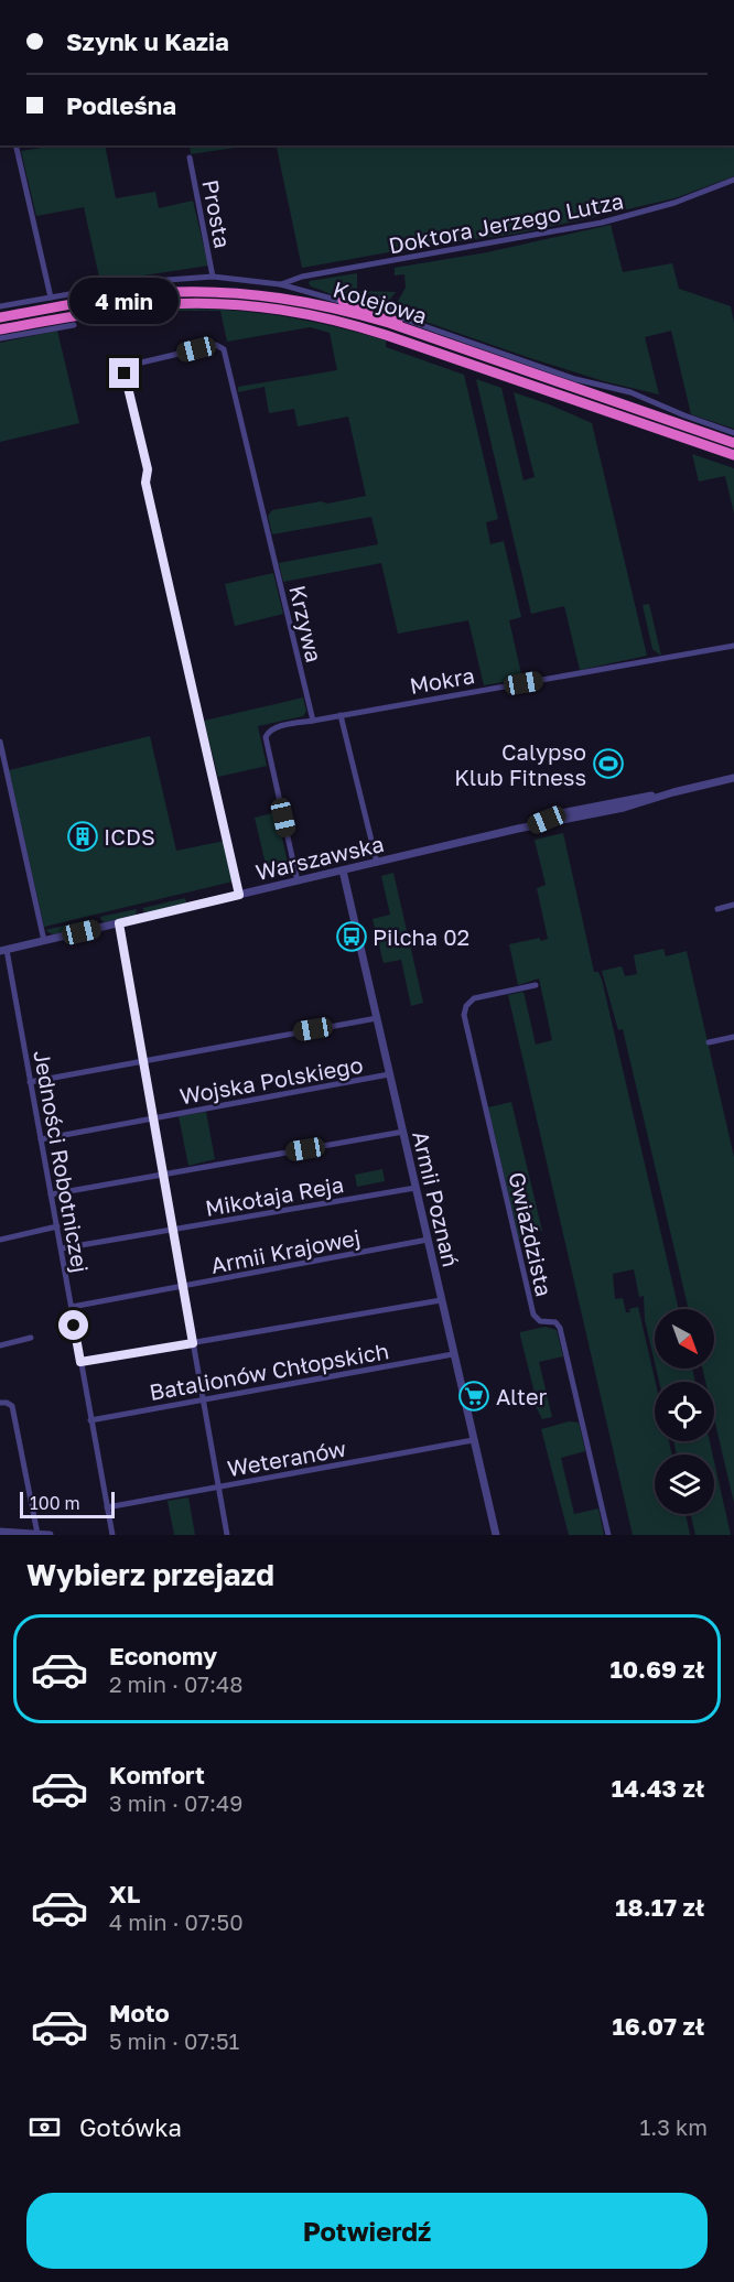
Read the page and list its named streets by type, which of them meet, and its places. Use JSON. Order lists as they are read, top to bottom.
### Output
{
  "streets": {
    "highway": ["Kolejowa"],
    "street": [
      "Prosta",
      "Doktora Jerzego Lutza",
      "Krzywa",
      "Mokra",
      "Warszawska",
      "Wojska Polskiego",
      "Jedności Robotniczej",
      "Mikołaja Reja",
      "Armii Poznań",
      "Gwiaździsta",
      "Armii Krajowej",
      "Batalionów Chłopskich",
      "Weteranów"
    ]
  },
  "crossings": [
    ["Prosta", "Kolejowa"],
    ["Doktora Jerzego Lutza", "Kolejowa"],
    ["Krzywa", "Mokra"],
    ["Krzywa", "Warszawska"],
    ["Warszawska", "Jedności Robotniczej"],
    ["Warszawska", "Armii Poznań"],
    ["Wojska Polskiego", "Jedności Robotniczej"],
    ["Wojska Polskiego", "Armii Poznań"],
    ["Jedności Robotniczej", "Mikołaja Reja"],
    ["Jedności Robotniczej", "Armii Krajowej"],
    ["Jedności Robotniczej", "Batalionów Chłopskich"],
    ["Jedności Robotniczej", "Weteranów"],
    ["Mikołaja Reja", "Armii Poznań"],
    ["Armii Poznań", "Armii Krajowej"],
    ["Armii Poznań", "Batalionów Chłopskich"],
    ["Armii Poznań", "Weteranów"]
  ],
  "places": {
    "sports": ["Calypso Klub Fitness"],
    "building": ["ICDS"],
    "bus stop": ["Pilcha 02"],
    "supermarket": ["Alter"]
  },
  "scale_bar": "100 m",
  "north": "bottom right",
  "page": {
    "banner": ["Szynk u Kazia", "Podleśna"],
    "bubble": "4 min",
    "scale": "100 m",
    "heading": "Wybierz przejazd",
    "list": [
      {
        "name": "Economy",
        "note": "2 min · 07:48",
        "value": "10.69 zł"
      },
      {
        "name": "Komfort",
        "note": "3 min · 07:49",
        "value": "14.43 zł"
      },
      {
        "name": "XL",
        "note": "4 min · 07:50",
        "value": "18.17 zł"
      },
      {
        "name": "Moto",
        "note": "5 min · 07:51",
        "value": "16.07 zł"
      }
    ],
    "pay": ["Gotówka", "1.3 km"],
    "buttons": "Potwierdź"
  }
}
